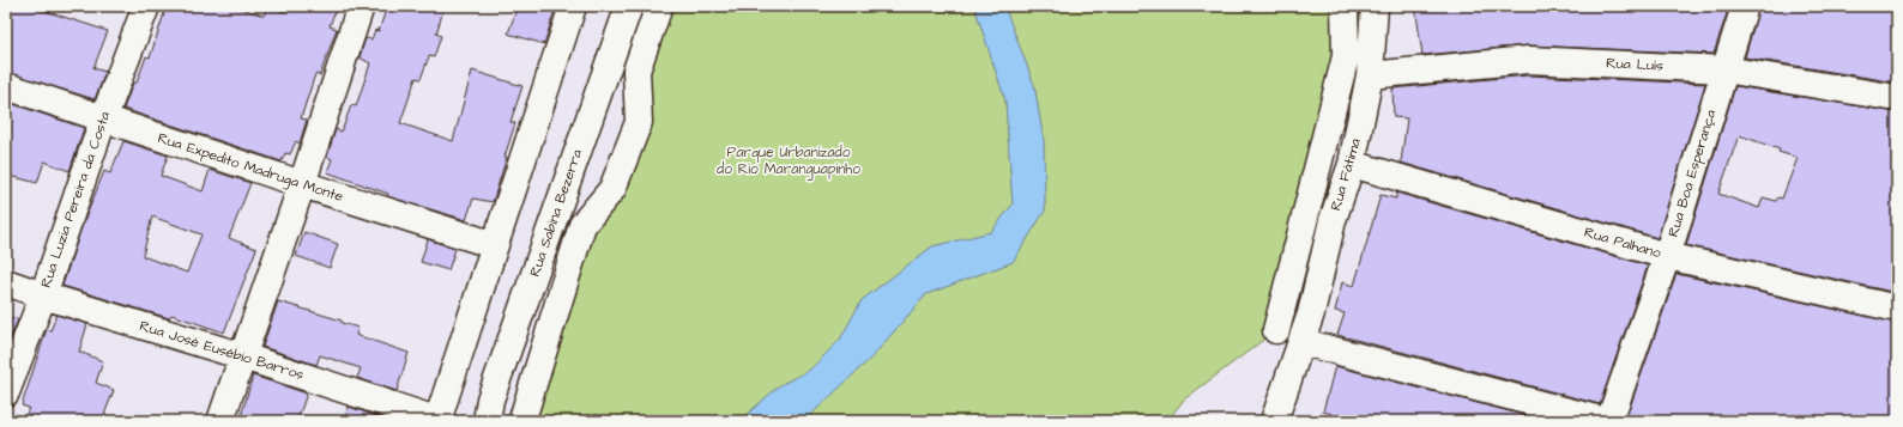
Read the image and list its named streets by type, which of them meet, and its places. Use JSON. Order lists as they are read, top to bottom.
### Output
{
  "streets": {
    "street": [
      "Rua Luís",
      "Rua Expedito Madruga Monte",
      "Rua Boa Esperança",
      "Rua Fátima",
      "Rua Luzia Pereira da Costa",
      "Rua Sabina Bezerra",
      "Rua Palhano",
      "Rua José Eusébio Barros"
    ]
  },
  "crossings": [
    ["Rua Luís", "Rua Boa Esperança"],
    ["Rua Luís", "Rua Fátima"],
    ["Rua Expedito Madruga Monte", "Rua Luzia Pereira da Costa"],
    ["Rua Boa Esperança", "Rua Palhano"],
    ["Rua Fátima", "Rua Palhano"],
    ["Rua Luzia Pereira da Costa", "Rua José Eusébio Barros"]
  ],
  "parks": ["Parque Urbanizado do Rio Maranguapinho"]
}
